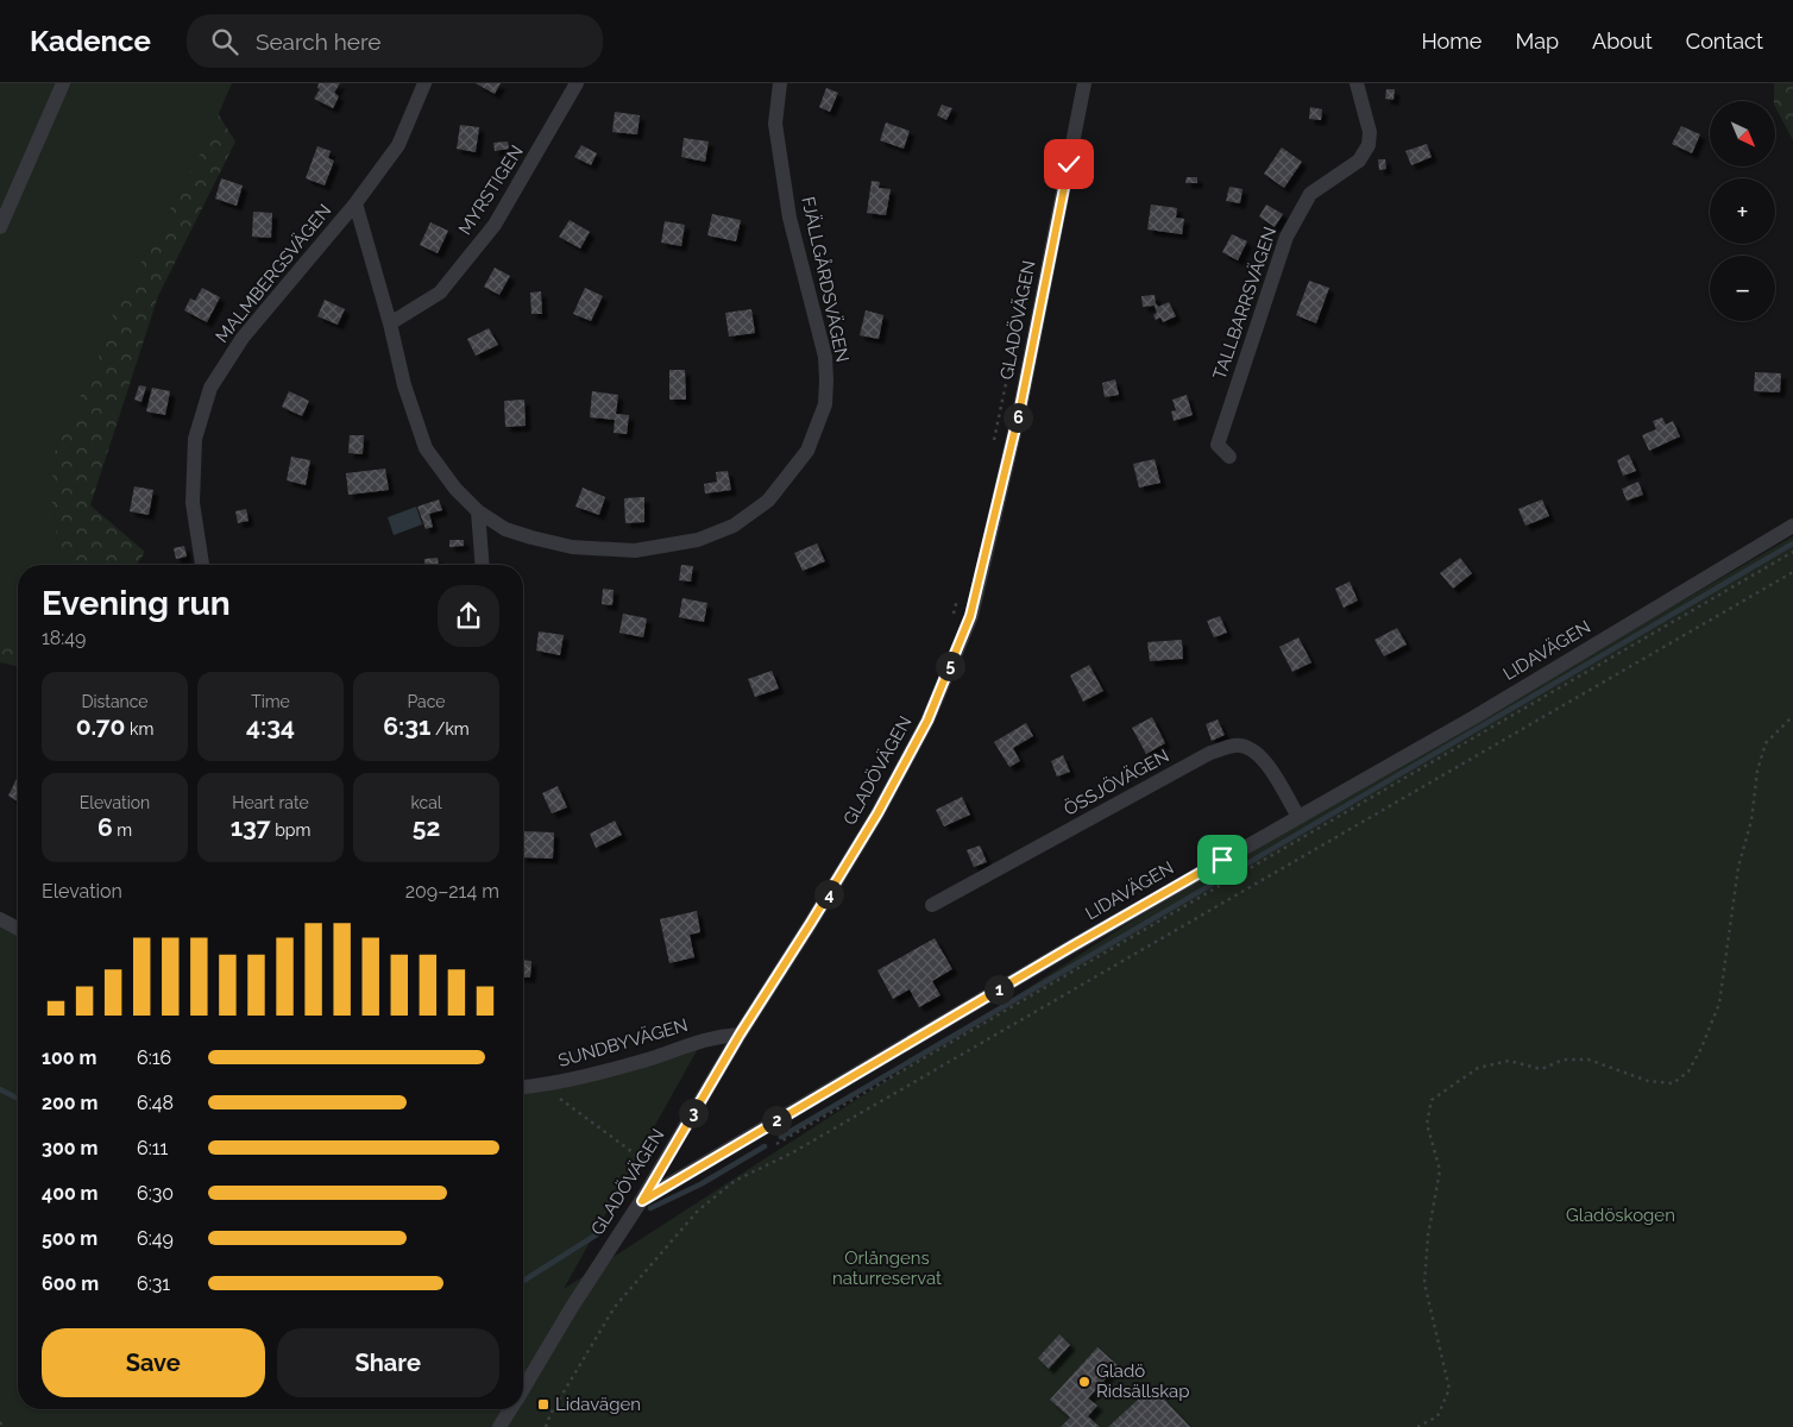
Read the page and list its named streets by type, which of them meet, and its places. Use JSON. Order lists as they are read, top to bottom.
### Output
{
  "streets": {
    "street": [
      "MYRSTIGEN",
      "MALMBERGSVÄGEN",
      "FJÄLLGÅRDSVÄGEN",
      "TALLBARRSVÄGEN",
      "GLADÖVÄGEN",
      "LIDAVÄGEN",
      "ÖSSJÖVÄGEN",
      "SUNDBYVÄGEN"
    ]
  },
  "crossings": [
    ["MYRSTIGEN", "FJÄLLGÅRDSVÄGEN"],
    ["MALMBERGSVÄGEN", "FJÄLLGÅRDSVÄGEN"],
    ["GLADÖVÄGEN", "LIDAVÄGEN"],
    ["GLADÖVÄGEN", "SUNDBYVÄGEN"],
    ["LIDAVÄGEN", "ÖSSJÖVÄGEN"]
  ],
  "parks": ["Gladöskogen", "Orlångens naturreservat"],
  "places": {
    "other": ["Gladö Ridsällskap"],
    "transit": ["Lidavägen"]
  },
  "north": "bottom right",
  "page": {
    "header": "Kadence",
    "search": "Search here",
    "nav": [
      "Home",
      "Map",
      "About",
      "Contact"
    ],
    "map_buttons": ["+", "−"],
    "pins": [
      "6",
      "5",
      "4",
      "1",
      "3",
      "2"
    ],
    "heading": ["Evening run", "18:49"],
    "stats": [
      ["Distance", "0.70 km"],
      ["Time", "4:34"],
      ["Pace", "6:31 /km"],
      ["Elevation", "6 m"],
      ["Heart rate", "137 bpm"],
      ["kcal", "52"]
    ],
    "chart": ["Elevation", "209–214 m"],
    "list": [
      {
        "name": "100 m",
        "note": "6:16"
      },
      {
        "name": "200 m",
        "note": "6:48"
      },
      {
        "name": "300 m",
        "note": "6:11"
      },
      {
        "name": "400 m",
        "note": "6:30"
      },
      {
        "name": "500 m",
        "note": "6:49"
      },
      {
        "name": "600 m",
        "note": "6:31"
      }
    ],
    "buttons": ["Save", "Share"]
  }
}
